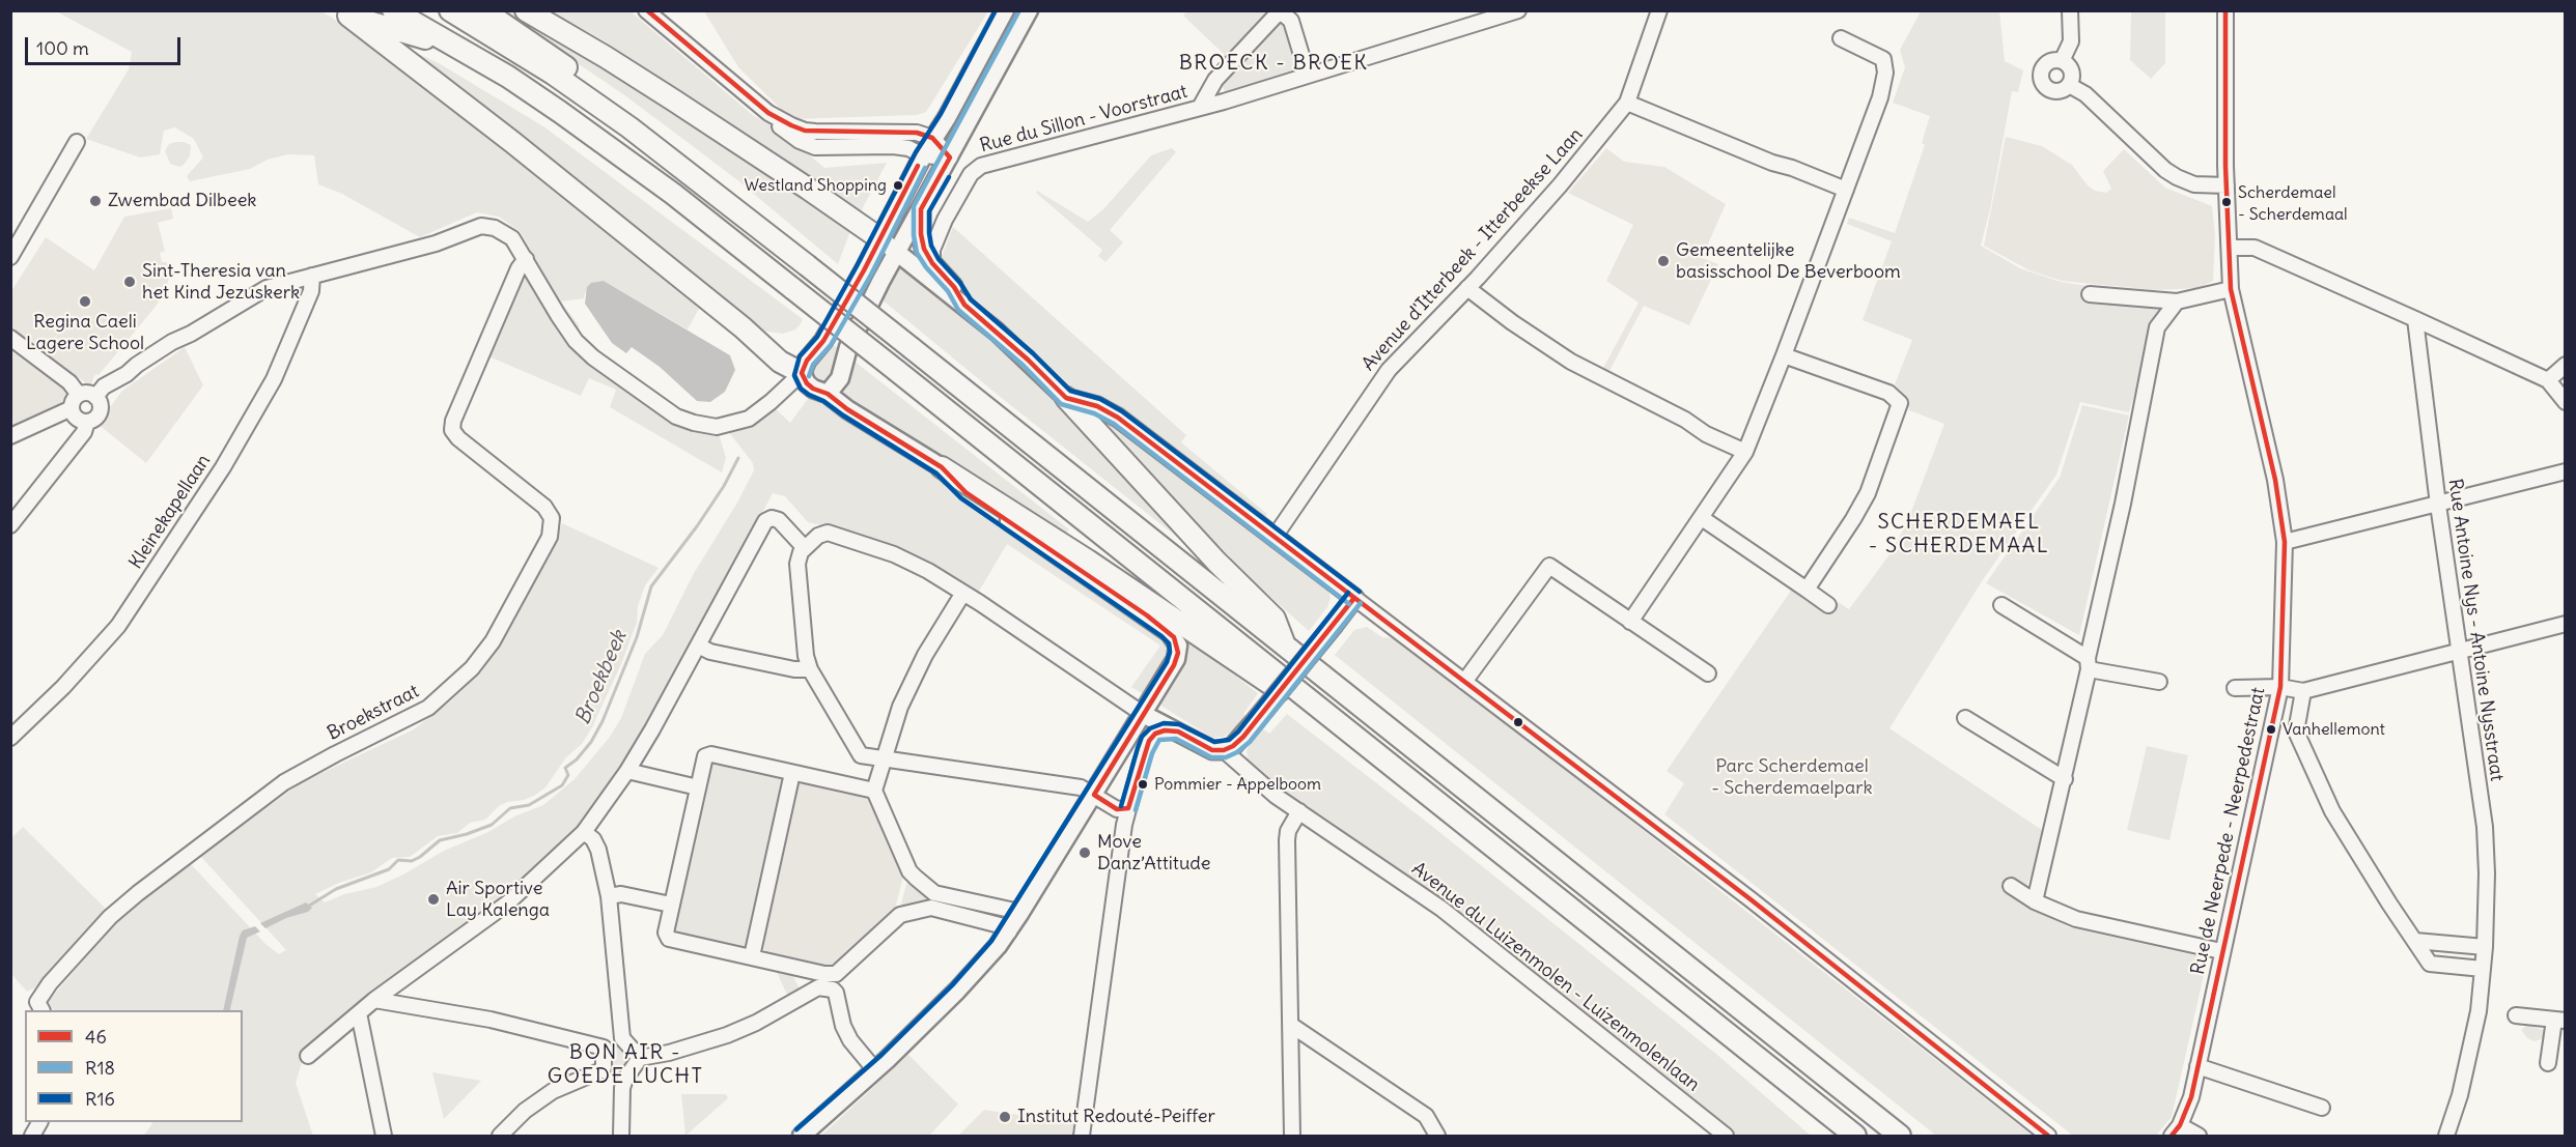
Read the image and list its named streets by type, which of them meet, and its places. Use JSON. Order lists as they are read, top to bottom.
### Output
{
  "streets": {
    "street": [
      "Rue du Sillon - Voorstraat",
      "Avenue d'Itterbeek - Itterbeekse Laan",
      "Kleinekapellaan",
      "Rue Antoine Nys - Antoine Nysstraat",
      "Broekstraat",
      "Rue de Neerpede - Neerpedestraat",
      "Avenue du Luizenmolen - Luizenmolenlaan"
    ]
  },
  "districts": ["BROECK - BROEK", "SCHERDEMAEL - SCHERDEMAAL", "BON AIR - GOEDE LUCHT"],
  "water": ["Broekbeek"],
  "parks": ["Parc Scherdemael - Scherdemaelpark"],
  "places": [
    "Westland Shopping",
    "Zwembad Dilbeek",
    "Scherdemael - Scherdemaal",
    "Gemeentelijke basisschool De Beverboom",
    "Sint-Theresia van het Kind Jezuskerk",
    "Regina Caeli Lagere School",
    "Vanhellemont",
    "Pommier - Appelboom",
    "Move Danz’Attitude",
    "Air Sportive Lay Kalenga",
    "Institut Redouté-Peiffer"
  ],
  "lines": ["transit line 46", "transit line R18", "transit line R16"],
  "legend": ["46", "R18", "R16"],
  "scale_bar": "100 m"
}
